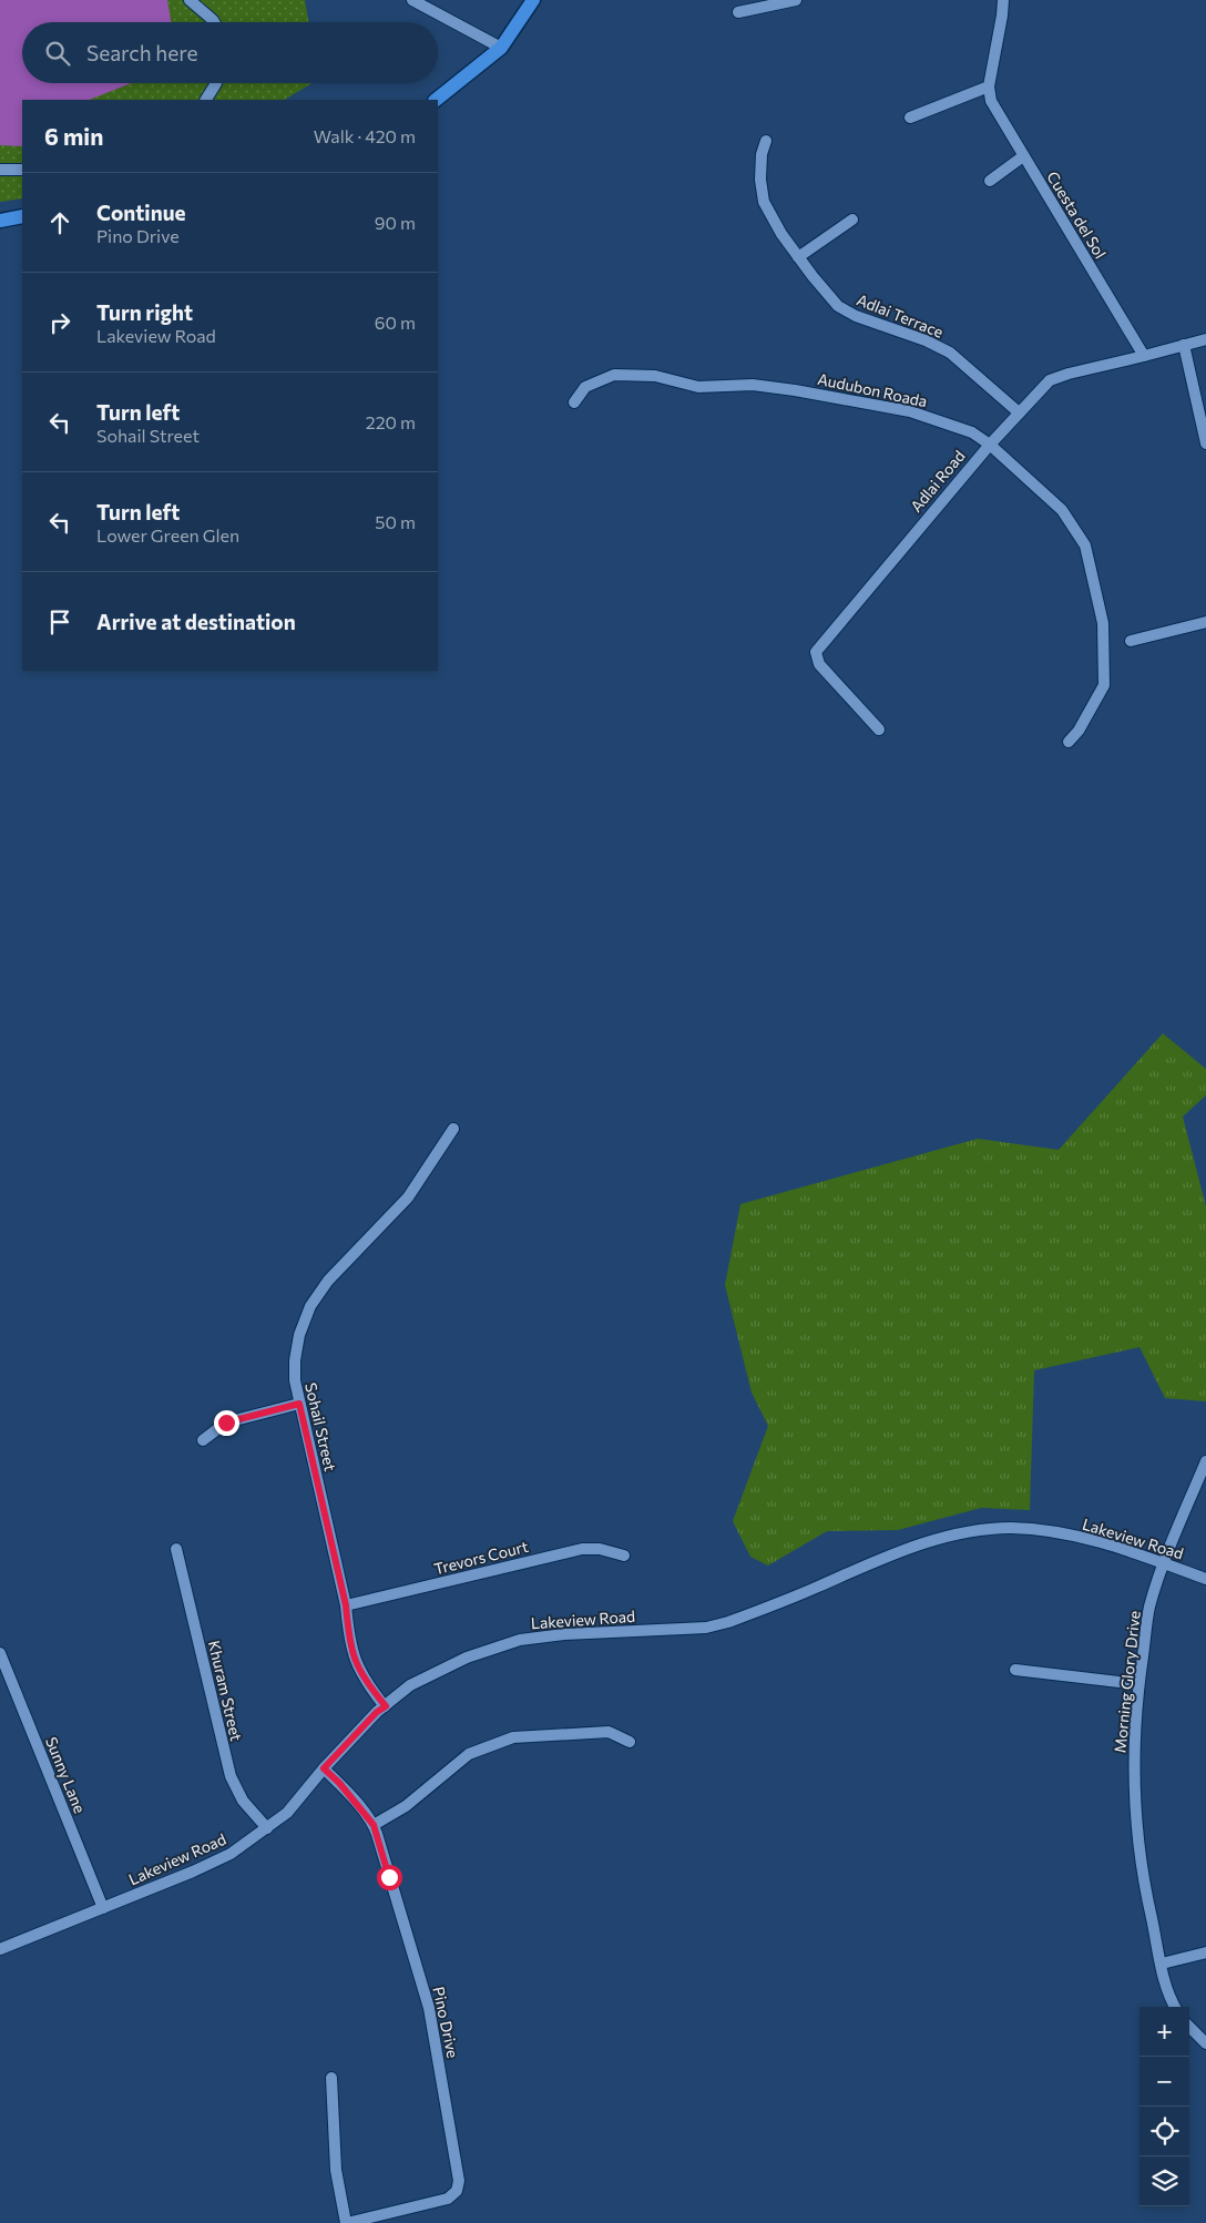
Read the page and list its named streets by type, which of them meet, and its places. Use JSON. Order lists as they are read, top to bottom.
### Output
{
  "streets": {
    "street": [
      "Cuesta del Sol",
      "Adlai Terrace",
      "Audubon Roada",
      "Adlai Road",
      "Sohail Street",
      "Lakeview Road",
      "Trevors Court",
      "Morning Glory Drive",
      "Khuram Street",
      "Sunny Lane",
      "Pino Drive"
    ]
  },
  "crossings": [
    ["Cuesta del Sol", "Adlai Road"],
    ["Adlai Terrace", "Adlai Road"],
    ["Audubon Roada", "Adlai Road"],
    ["Sohail Street", "Lakeview Road"],
    ["Sohail Street", "Trevors Court"],
    ["Lakeview Road", "Morning Glory Drive"],
    ["Lakeview Road", "Khuram Street"],
    ["Lakeview Road", "Sunny Lane"],
    ["Lakeview Road", "Pino Drive"]
  ],
  "page": {
    "search": "Search here",
    "heading": ["6 min", "Walk · 420 m"],
    "list": [
      ["Continue", "Pino Drive", "90 m"],
      ["Turn right", "Lakeview Road", "60 m"],
      ["Turn left", "Sohail Street", "220 m"],
      ["Turn left", "Lower Green Glen", "50 m"],
      "Arrive at destination"
    ],
    "map_buttons": ["+", "−"]
  }
}
